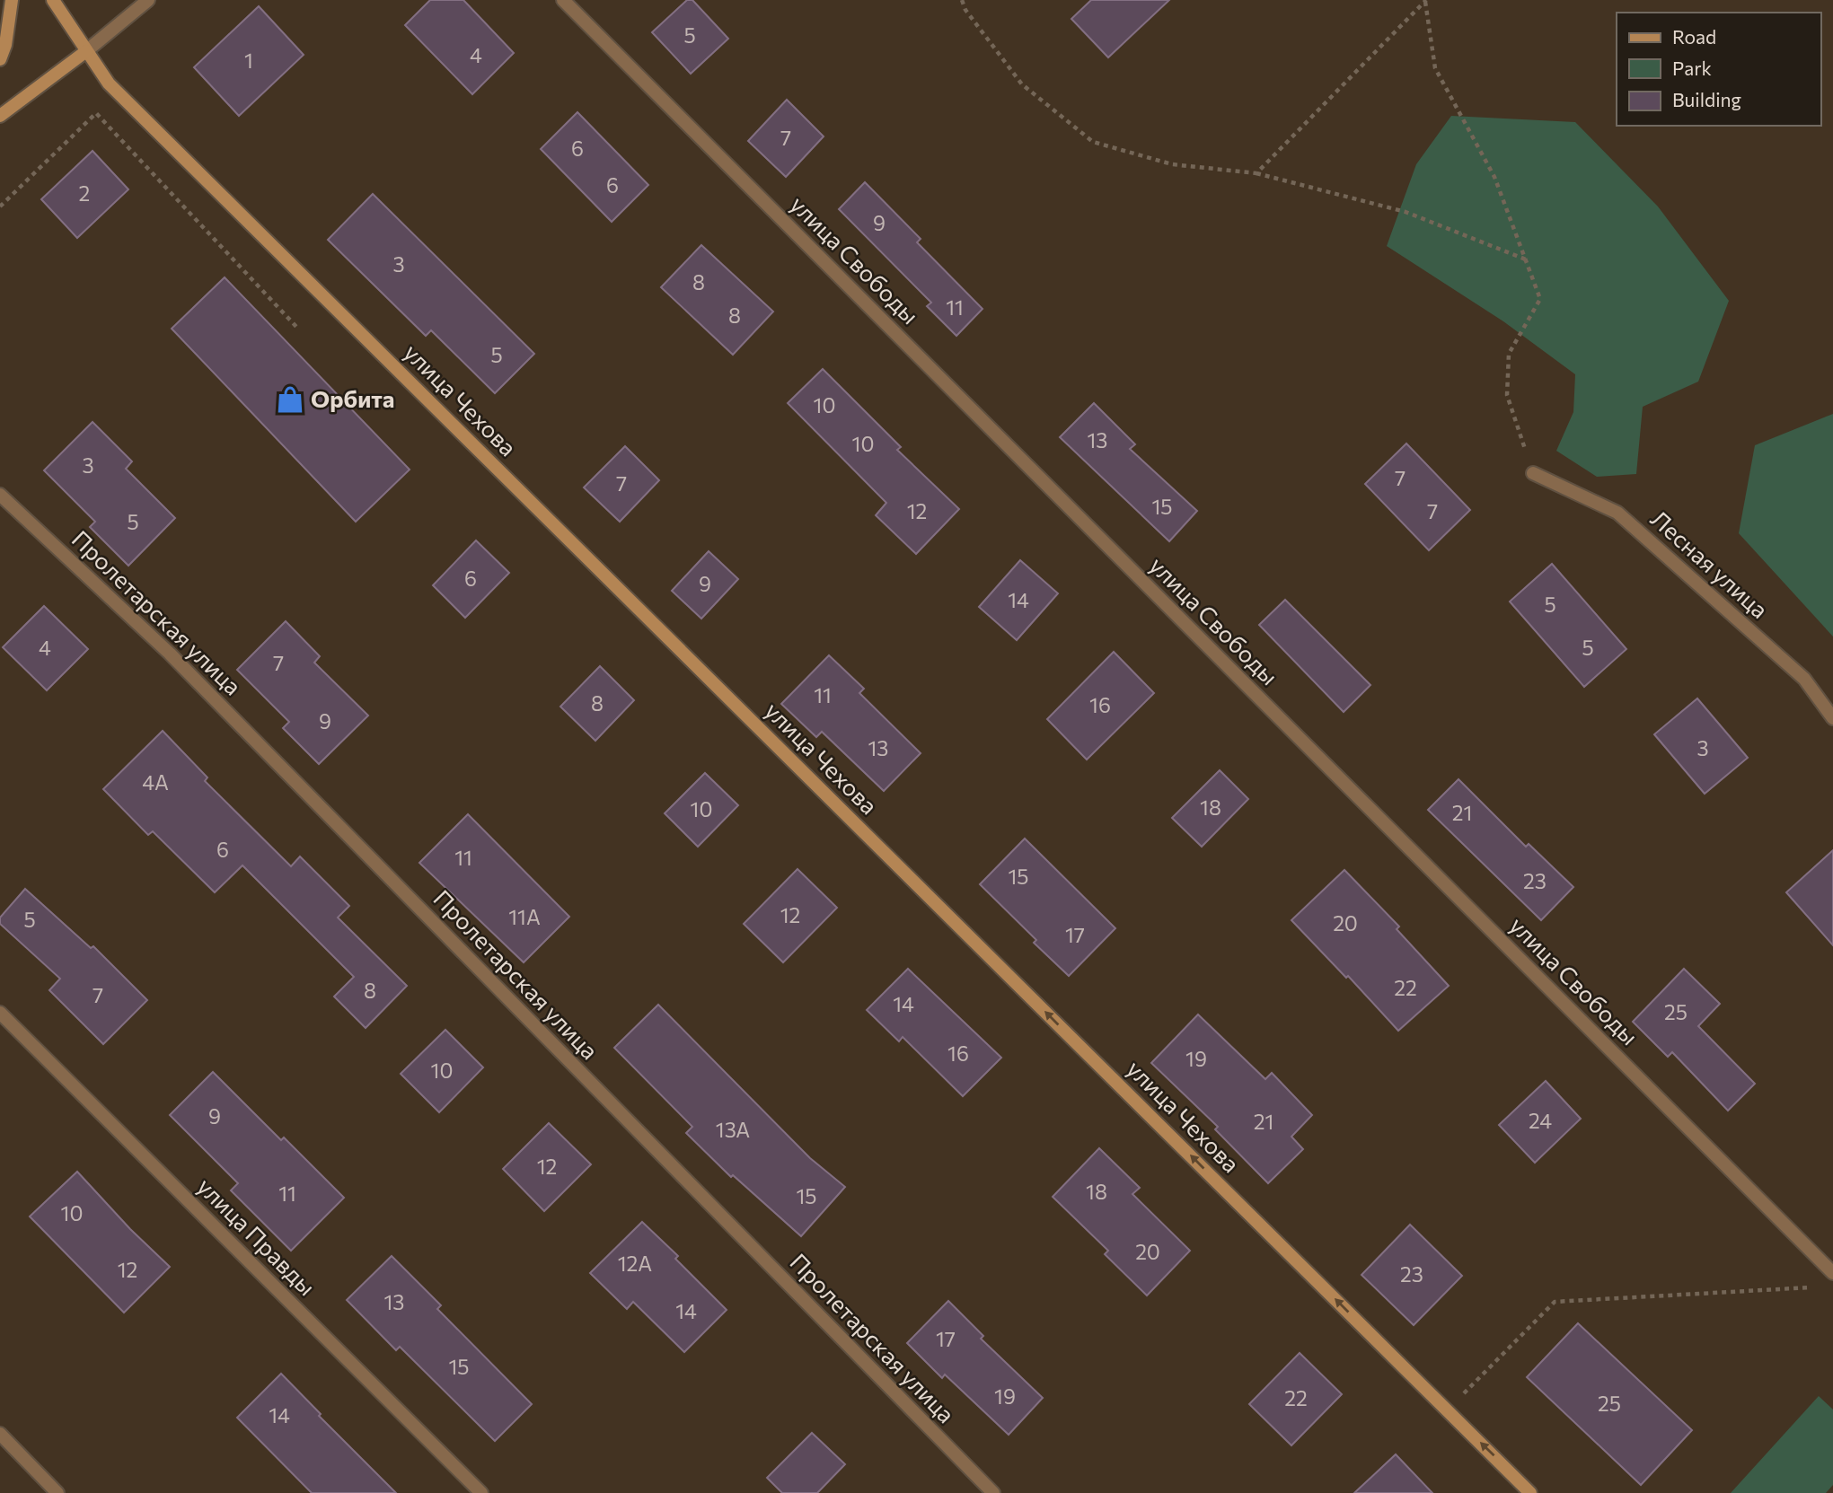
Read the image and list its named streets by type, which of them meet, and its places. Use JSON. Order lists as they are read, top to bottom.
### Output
{
  "streets": {
    "street": [
      "улица Свободы",
      "улица Чехова",
      "Лесная улица",
      "Пролетарская улица",
      "улица Правды"
    ]
  },
  "one_way": ["улица Чехова"],
  "places": {
    "shop": ["Орбита"]
  },
  "house_numbers": [
    "5",
    "4",
    "1",
    "7",
    "6",
    "6",
    "2",
    "9",
    "3",
    "8",
    "11",
    "8",
    "5",
    "10",
    "13",
    "10",
    "3",
    "7",
    "7",
    "15",
    "12",
    "7",
    "5",
    "6",
    "9",
    "14",
    "5",
    "4",
    "5",
    "7",
    "11",
    "8",
    "16",
    "9",
    "13",
    "3",
    "4А",
    "18",
    "10",
    "21",
    "6",
    "11",
    "15",
    "23",
    "12",
    "11А",
    "5",
    "20",
    "17",
    "22",
    "8",
    "7",
    "14",
    "25",
    "16",
    "19",
    "10",
    "9",
    "24",
    "21",
    "13А",
    "12",
    "18",
    "11",
    "15",
    "10",
    "20",
    "12А",
    "12",
    "23",
    "13",
    "14",
    "17",
    "15",
    "19",
    "22",
    "25",
    "14"
  ],
  "legend": ["Road", "Park", "Building"]
}
